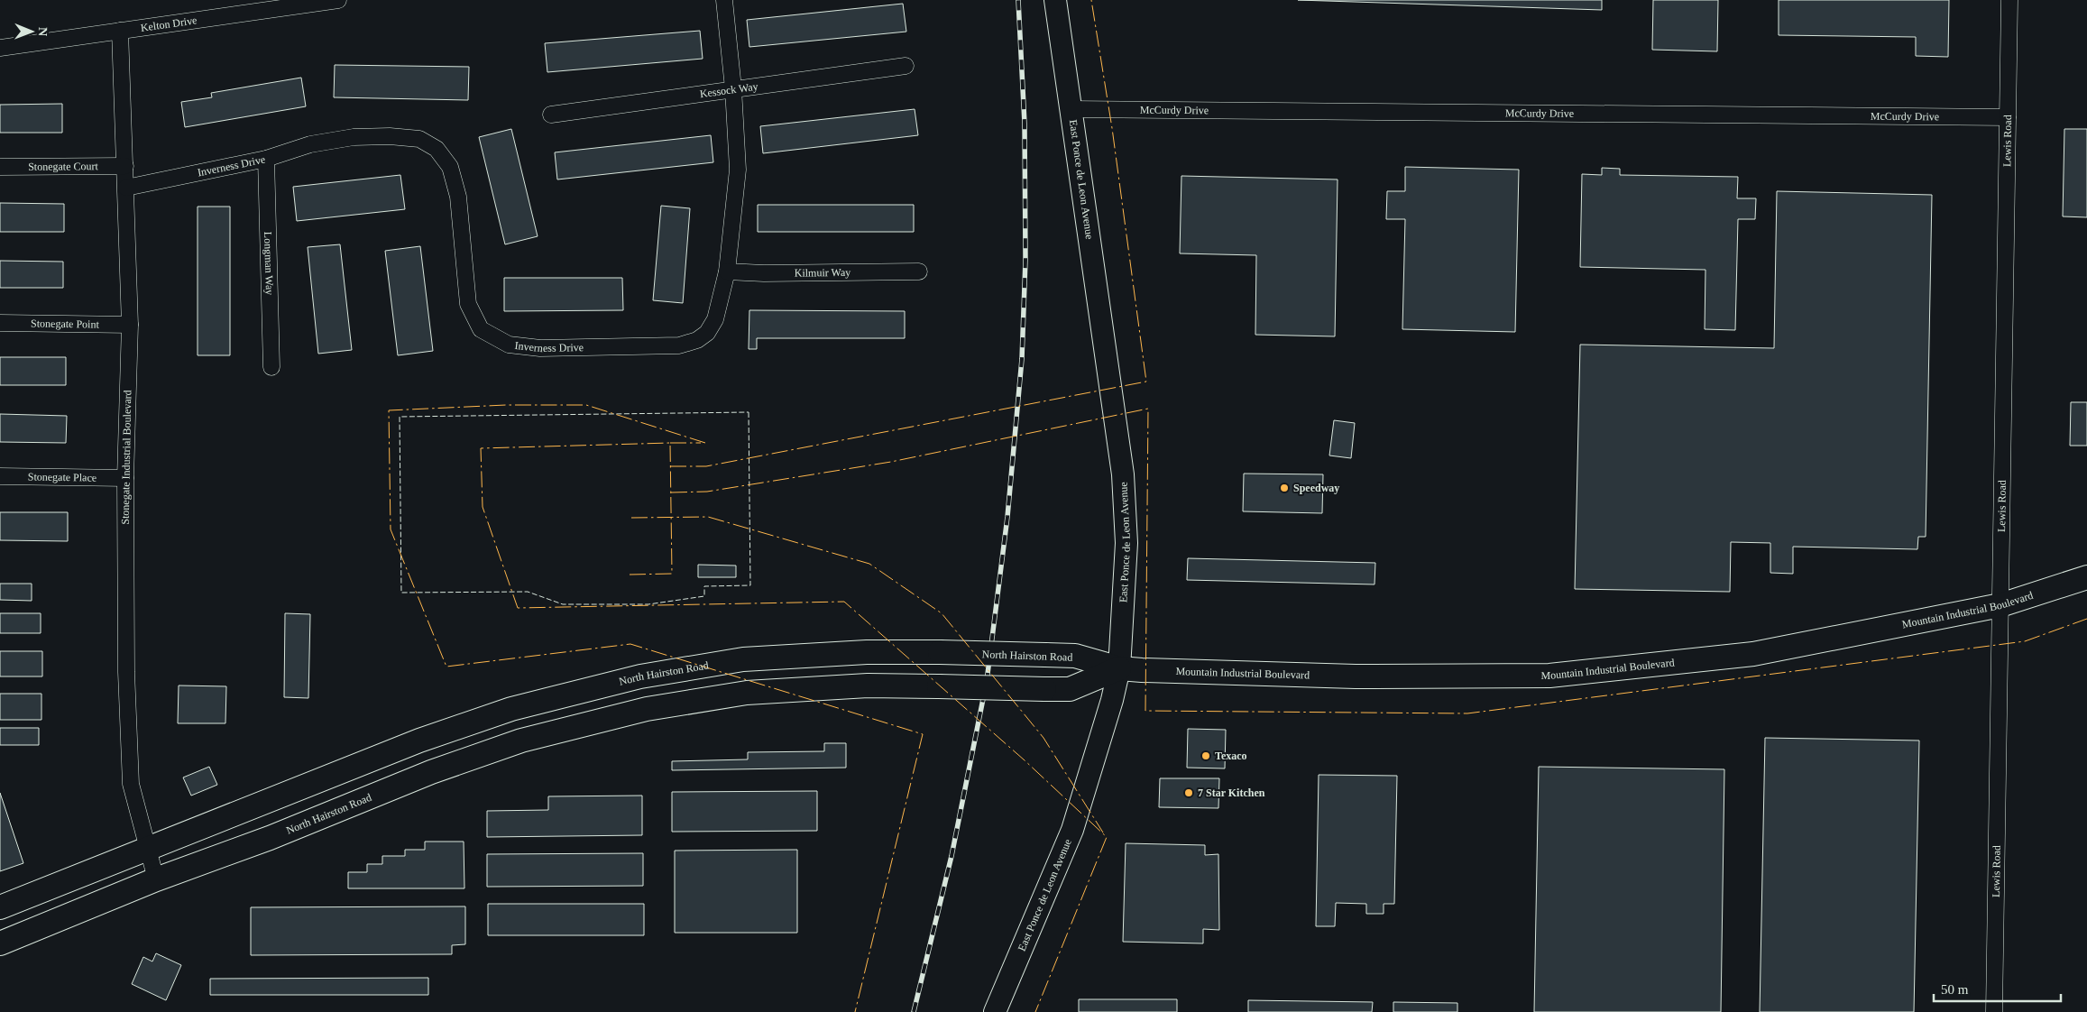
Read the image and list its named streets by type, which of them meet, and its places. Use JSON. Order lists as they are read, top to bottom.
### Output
{
  "streets": {
    "main road": ["East Ponce de Leon Avenue", "Mountain Industrial Boulevard", "North Hairston Road"],
    "street": [
      "Kelton Drive",
      "Kessock Way",
      "McCurdy Drive",
      "Lewis Road",
      "Inverness Drive",
      "Stonegate Court",
      "Longman Way",
      "Kilmuir Way",
      "Stonegate Point",
      "Stonegate Industrial Boulevard",
      "Stonegate Place"
    ]
  },
  "crossings": [
    ["Kelton Drive", "Stonegate Industrial Boulevard"],
    ["Kessock Way", "Inverness Drive"],
    ["McCurdy Drive", "Lewis Road"],
    ["McCurdy Drive", "East Ponce de Leon Avenue"],
    ["Lewis Road", "Mountain Industrial Boulevard"],
    ["Inverness Drive", "Longman Way"],
    ["Inverness Drive", "Kilmuir Way"],
    ["Inverness Drive", "Stonegate Industrial Boulevard"],
    ["Stonegate Court", "Stonegate Industrial Boulevard"],
    ["East Ponce de Leon Avenue", "Mountain Industrial Boulevard"],
    ["East Ponce de Leon Avenue", "North Hairston Road"],
    ["Stonegate Point", "Stonegate Industrial Boulevard"],
    ["Stonegate Industrial Boulevard", "Stonegate Place"],
    ["Stonegate Industrial Boulevard", "North Hairston Road"],
    ["Mountain Industrial Boulevard", "North Hairston Road"]
  ],
  "places": ["Speedway", "Texaco", "7 Star Kitchen"],
  "scale_bar": "50 m",
  "north": "right"
}
